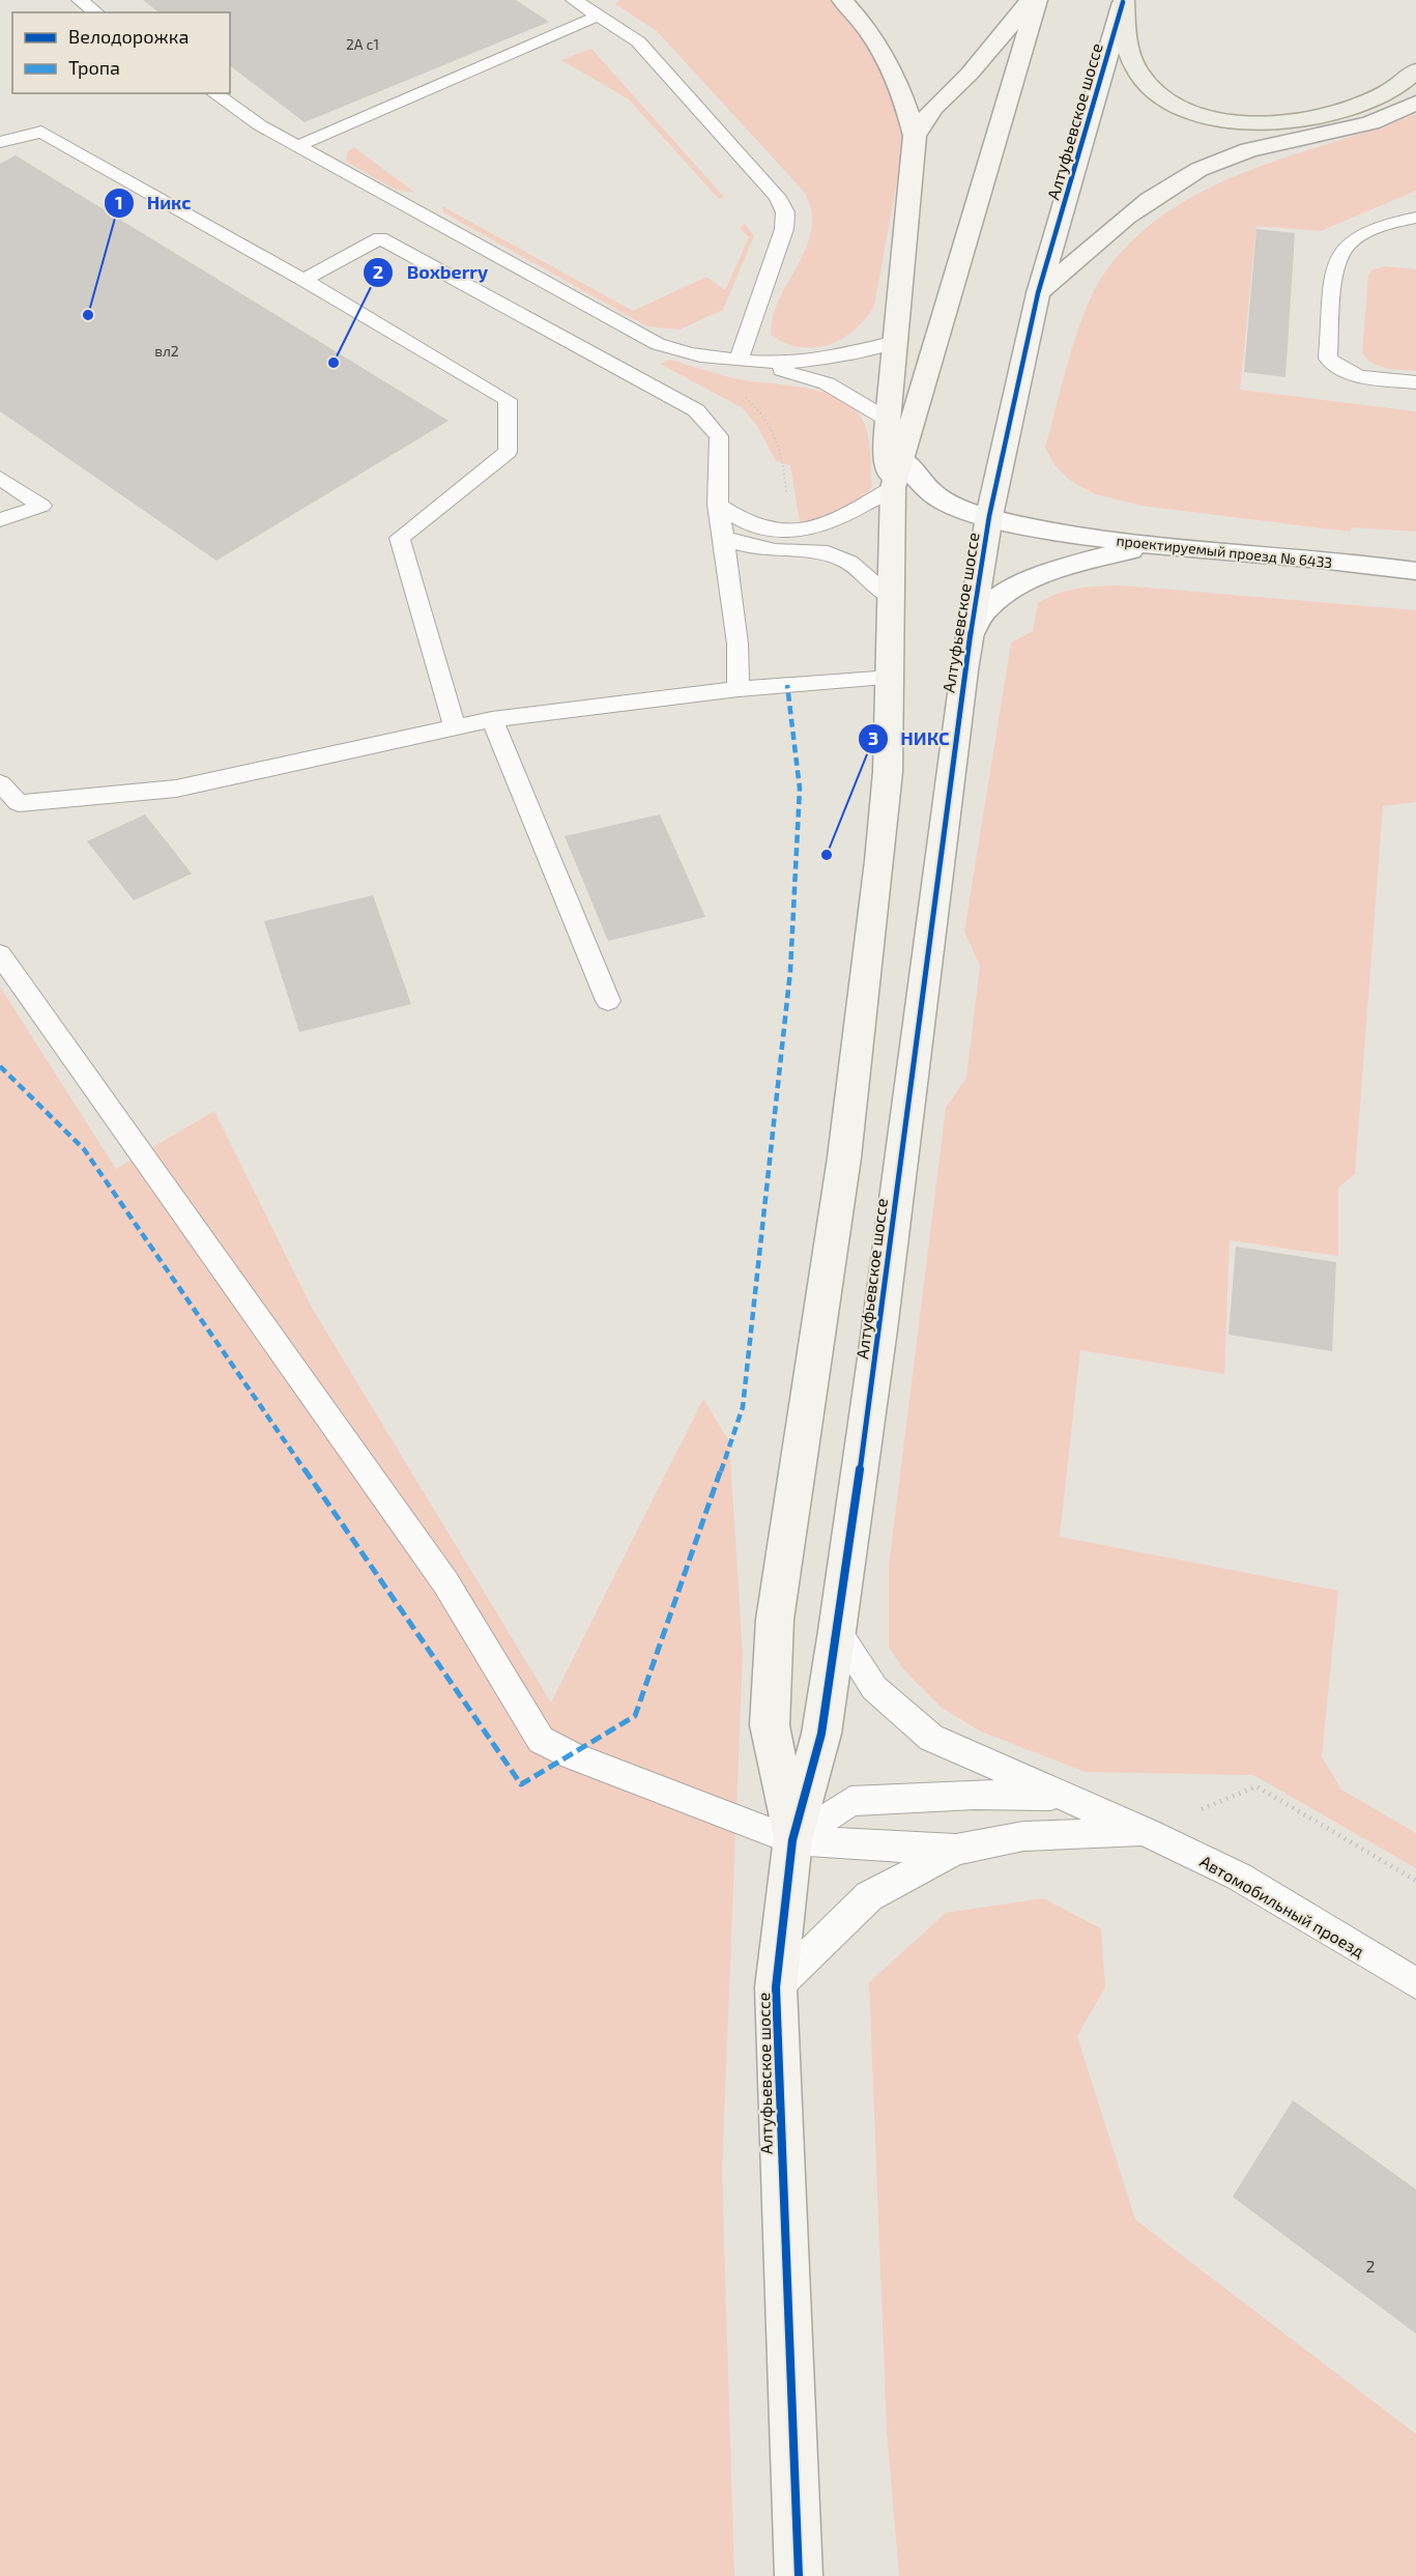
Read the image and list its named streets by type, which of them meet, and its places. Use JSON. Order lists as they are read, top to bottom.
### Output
{
  "streets": {
    "street": ["Алтуфьевское шоссе", "проектируемый проезд № 6433"],
    "lane": ["Автомобильный проезд"]
  },
  "crossings": [
    ["Алтуфьевское шоссе", "проектируемый проезд № 6433"],
    ["Алтуфьевское шоссе", "Автомобильный проезд"]
  ],
  "places": ["Никс", "Boxberry", "НИКС"],
  "house_numbers": ["2А с1", "вл2", "2"],
  "legend": ["Велодорожка", "Тропа"]
}
